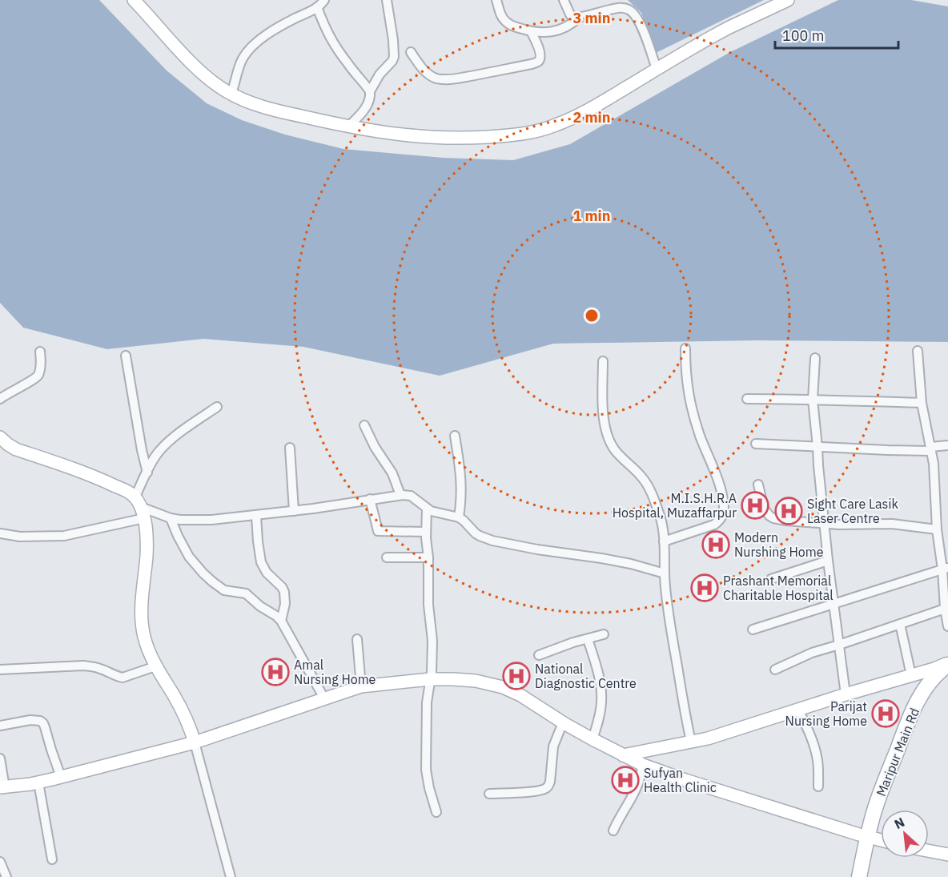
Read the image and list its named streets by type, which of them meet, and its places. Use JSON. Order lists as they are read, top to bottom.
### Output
{
  "streets": {
    "main road": ["Maripur Main Rd"]
  },
  "places": {
    "hospital": [
      "M.I.S.H.R.A Hospital, Muzaffarpur",
      "Sight Care Lasik Laser Centre",
      "Modern Nurshing Home",
      "Prashant Memorial Charitable Hospital",
      "Amal Nursing Home",
      "National Diagnostic Centre",
      "Parijat Nursing Home",
      "Sufyan Health Clinic"
    ]
  },
  "scale_bar": "100 m",
  "north": "top left",
  "rings": ["3 min", "2 min", "1 min"]
}
